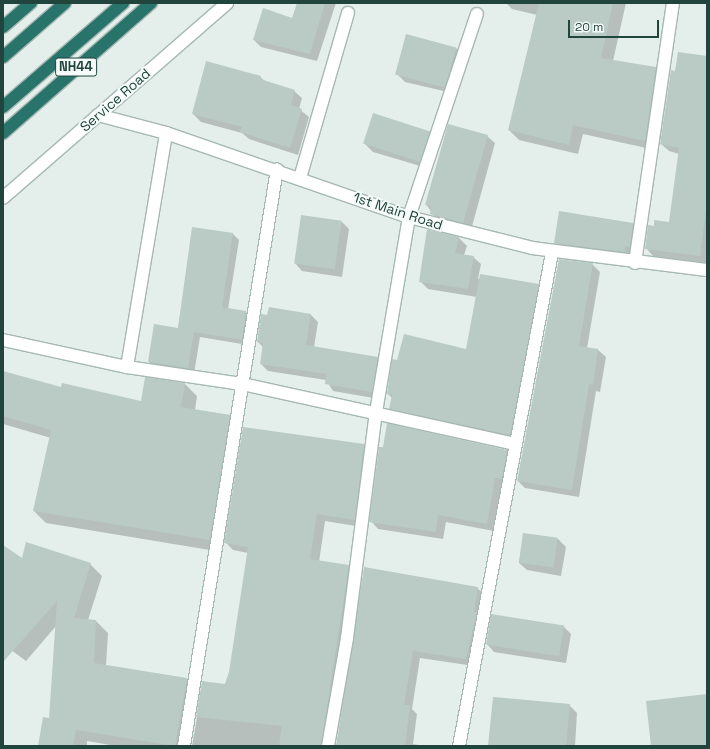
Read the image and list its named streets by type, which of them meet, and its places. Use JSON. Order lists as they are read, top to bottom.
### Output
{
  "streets": {
    "highway": ["NH44"],
    "street": ["Service Road", "1st Main Road"]
  },
  "crossings": [
    ["Service Road", "1st Main Road"]
  ],
  "scale_bar": "20 m"
}
